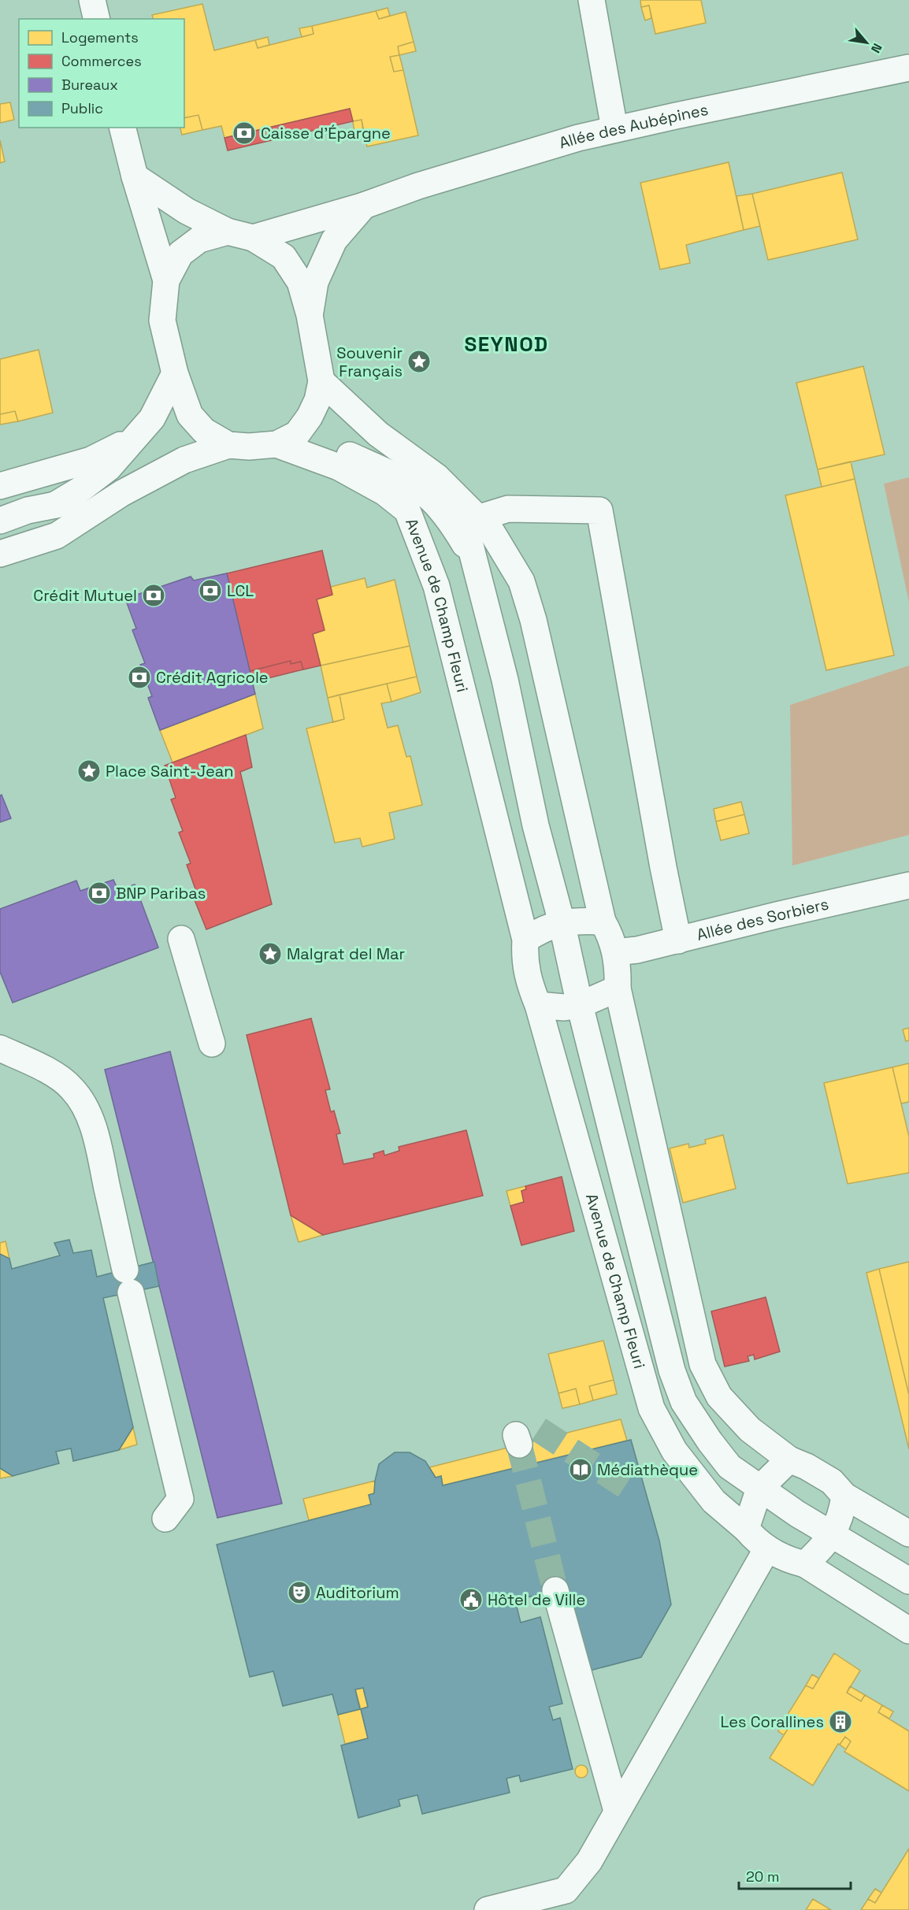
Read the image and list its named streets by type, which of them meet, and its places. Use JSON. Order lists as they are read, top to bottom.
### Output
{
  "streets": {
    "street": ["Allée des Aubépines", "Avenue de Champ Fleuri", "Allée des Sorbiers"]
  },
  "districts": ["SEYNOD"],
  "places": {
    "bank": [
      "Caisse d'Épargne",
      "LCL",
      "Crédit Mutuel",
      "Crédit Agricole",
      "BNP Paribas"
    ],
    "place": ["Souvenir Français", "Place Saint-Jean", "Malgrat del Mar"],
    "library": ["Médiathèque"],
    "theatre": ["Auditorium"],
    "public building": ["Hôtel de Ville"],
    "building": ["Les Corallines"]
  },
  "legend": [
    "Logements",
    "Commerces",
    "Bureaux",
    "Public"
  ],
  "scale_bar": "20 m",
  "north": "bottom right"
}
